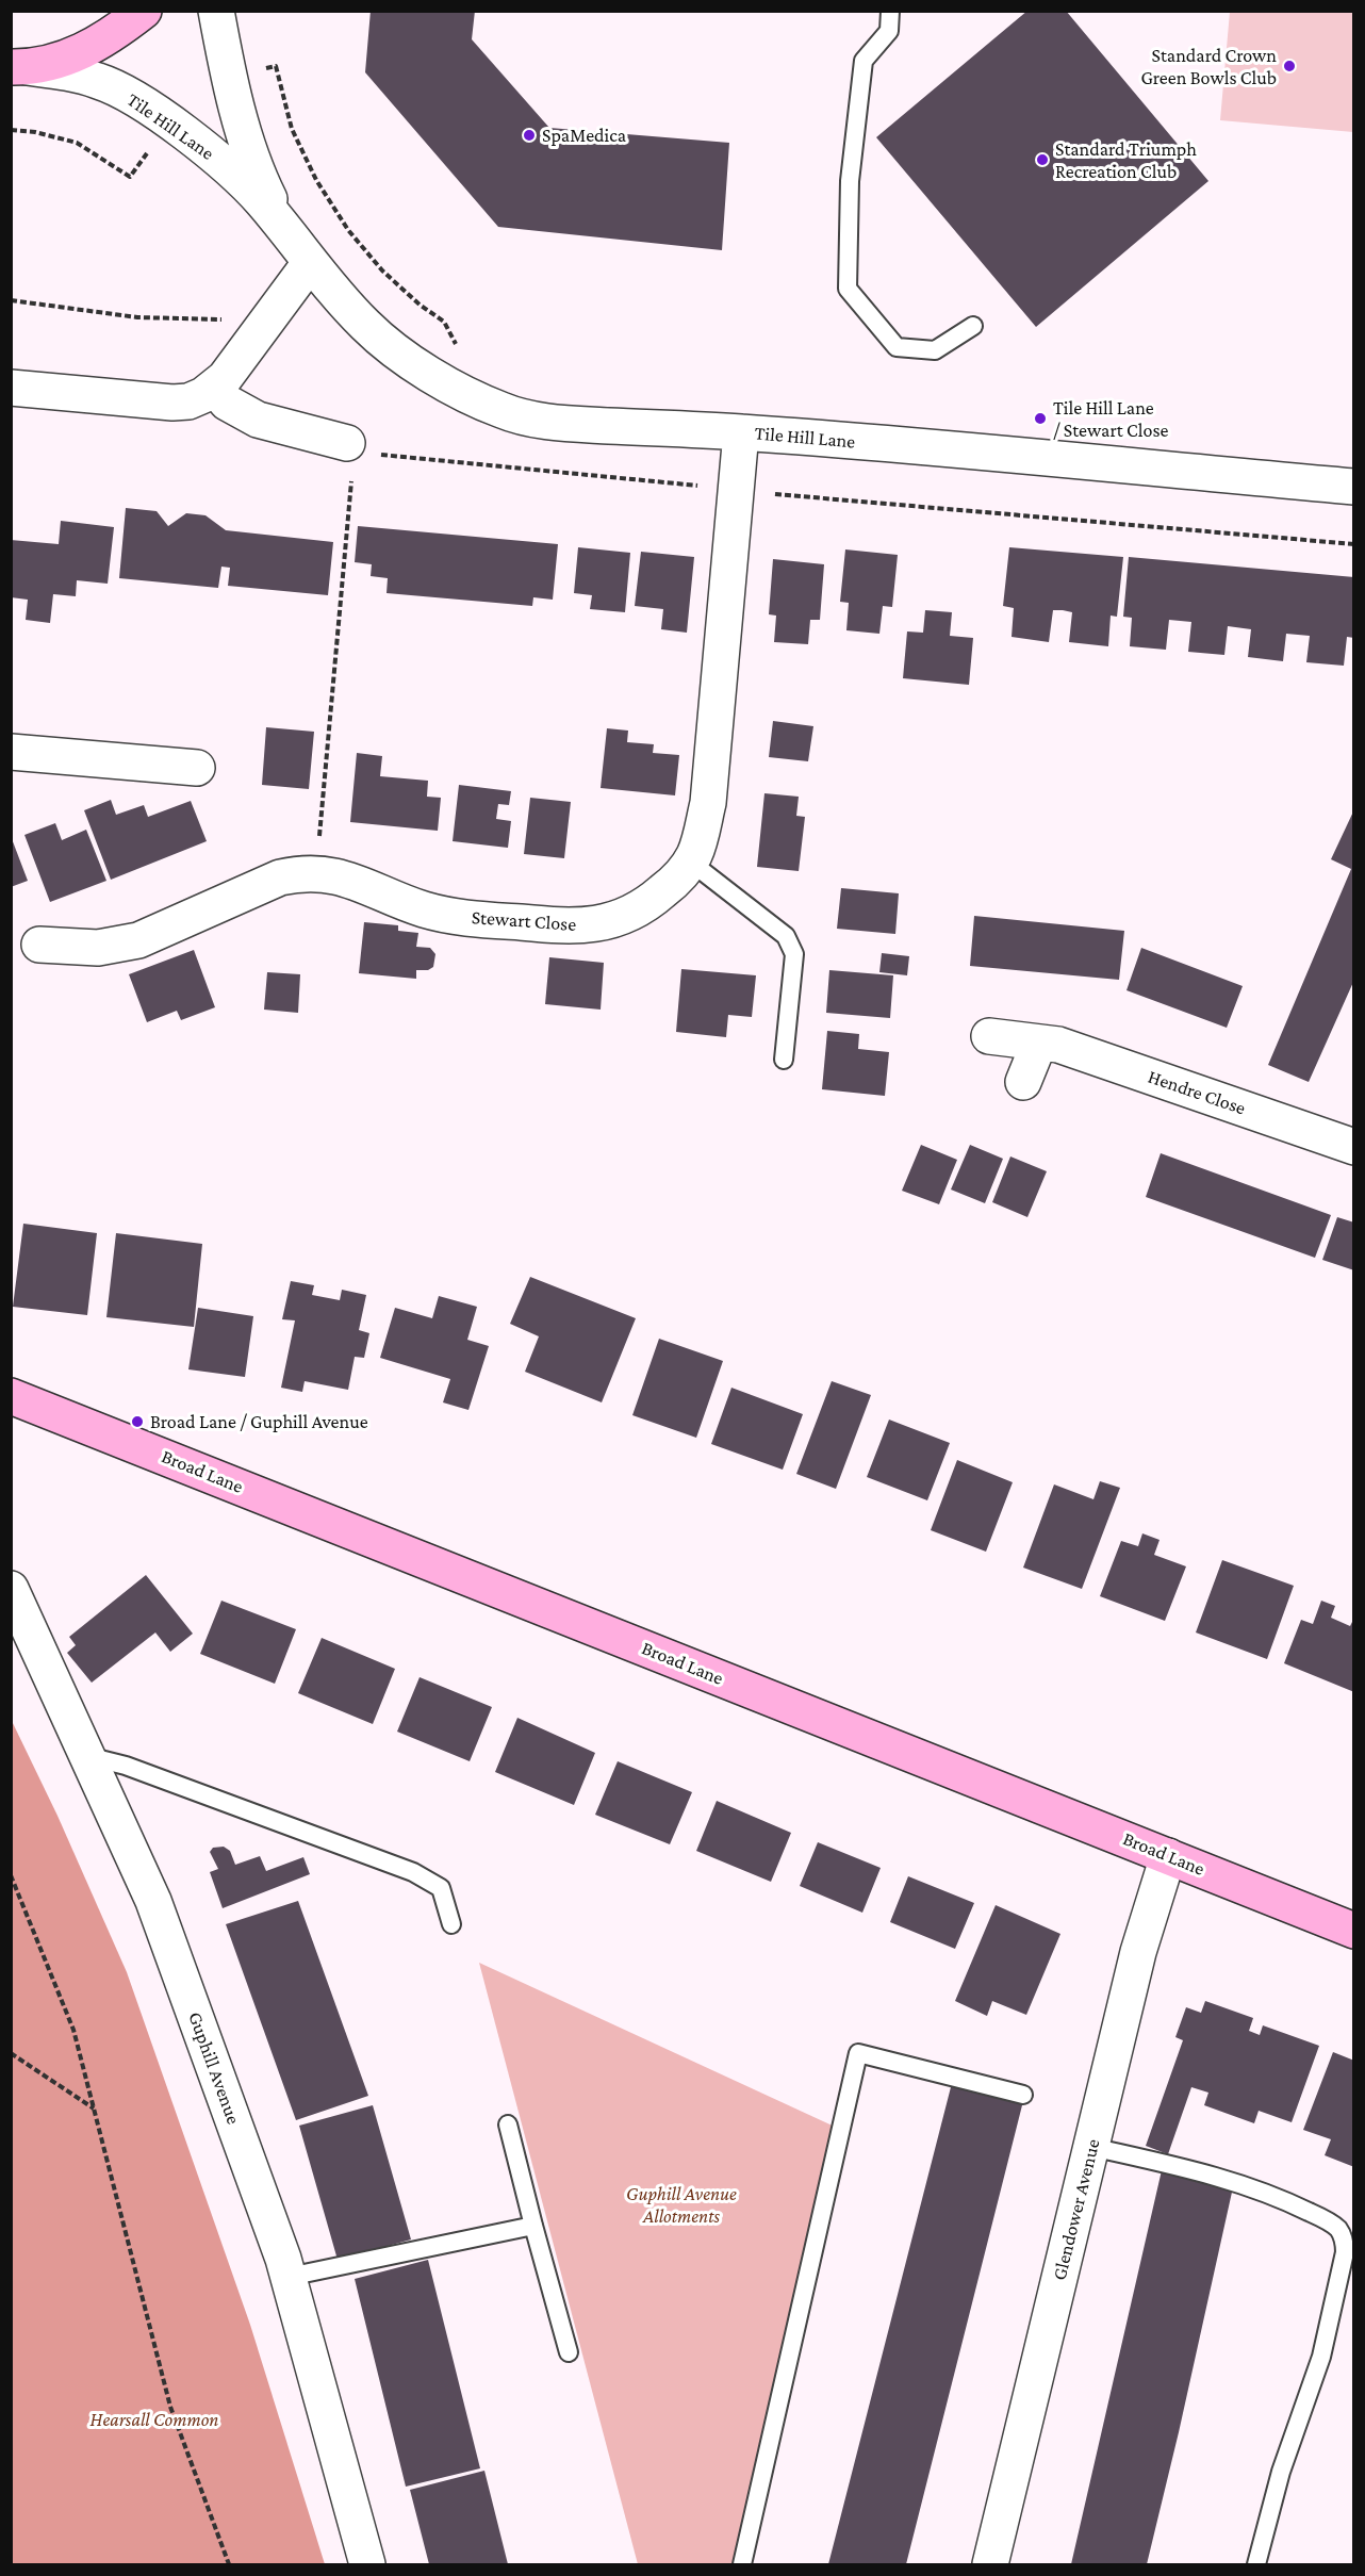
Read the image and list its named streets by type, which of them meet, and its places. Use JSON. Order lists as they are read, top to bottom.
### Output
{
  "streets": {
    "street": [
      "Tile Hill Lane",
      "Stewart Close",
      "Hendre Close",
      "Broad Lane",
      "Guphill Avenue",
      "Glendower Avenue"
    ]
  },
  "crossings": [
    ["Tile Hill Lane", "Stewart Close"],
    ["Broad Lane", "Glendower Avenue"]
  ],
  "parks": ["Guphill Avenue Allotments", "Hearsall Common"],
  "places": [
    "Standard Crown Green Bowls Club",
    "SpaMedica",
    "Standard Triumph Recreation Club",
    "Tile Hill Lane / Stewart Close",
    "Broad Lane / Guphill Avenue"
  ]
}
